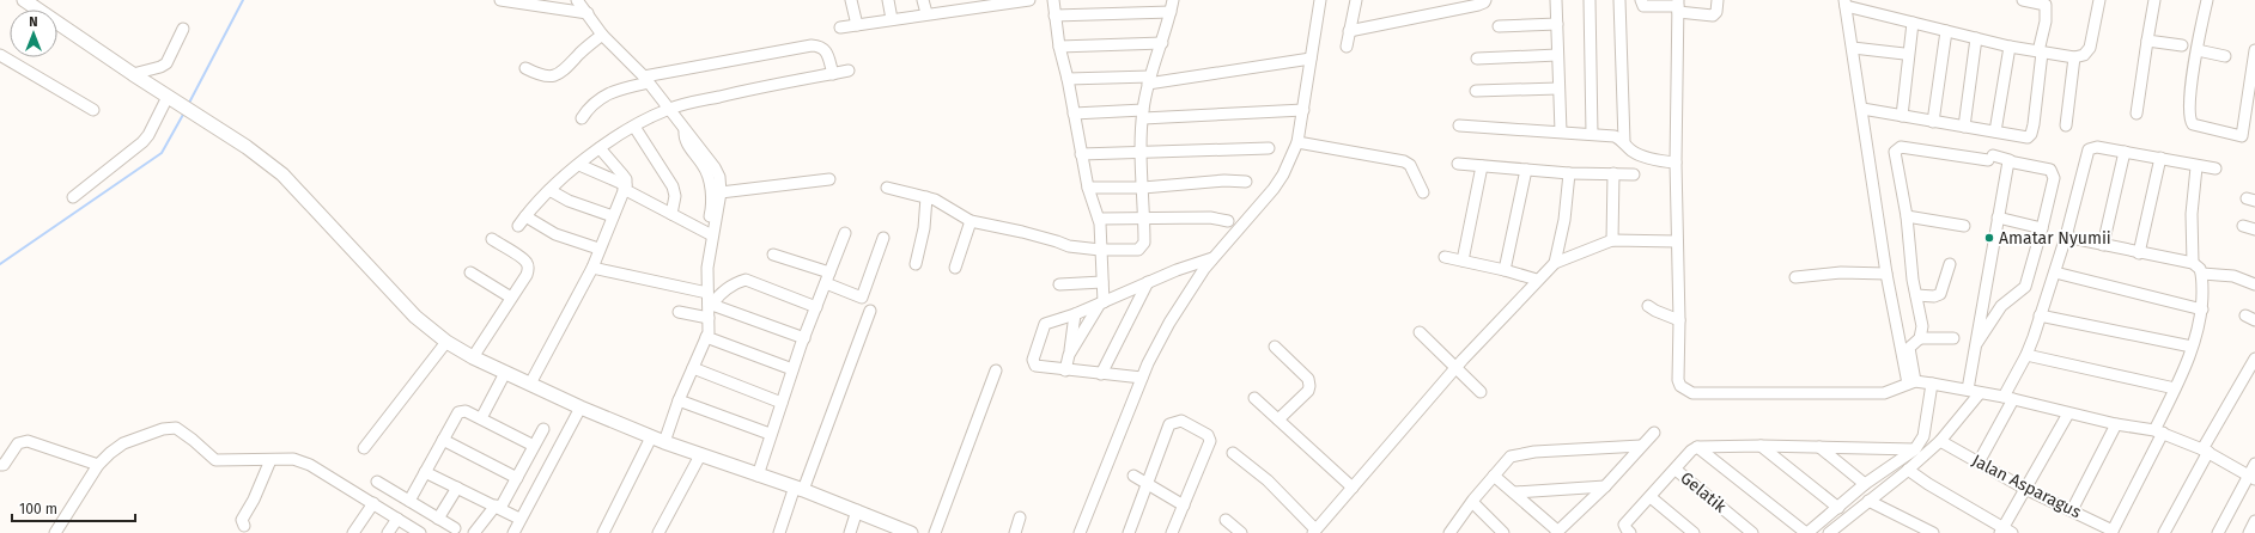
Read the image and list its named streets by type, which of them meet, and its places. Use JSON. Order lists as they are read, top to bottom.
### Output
{
  "streets": {
    "street": ["Jalan Asparagus", "Gelatik"]
  },
  "places": ["Amatar Nyumii"],
  "scale_bar": "100 m",
  "north": "top"
}
